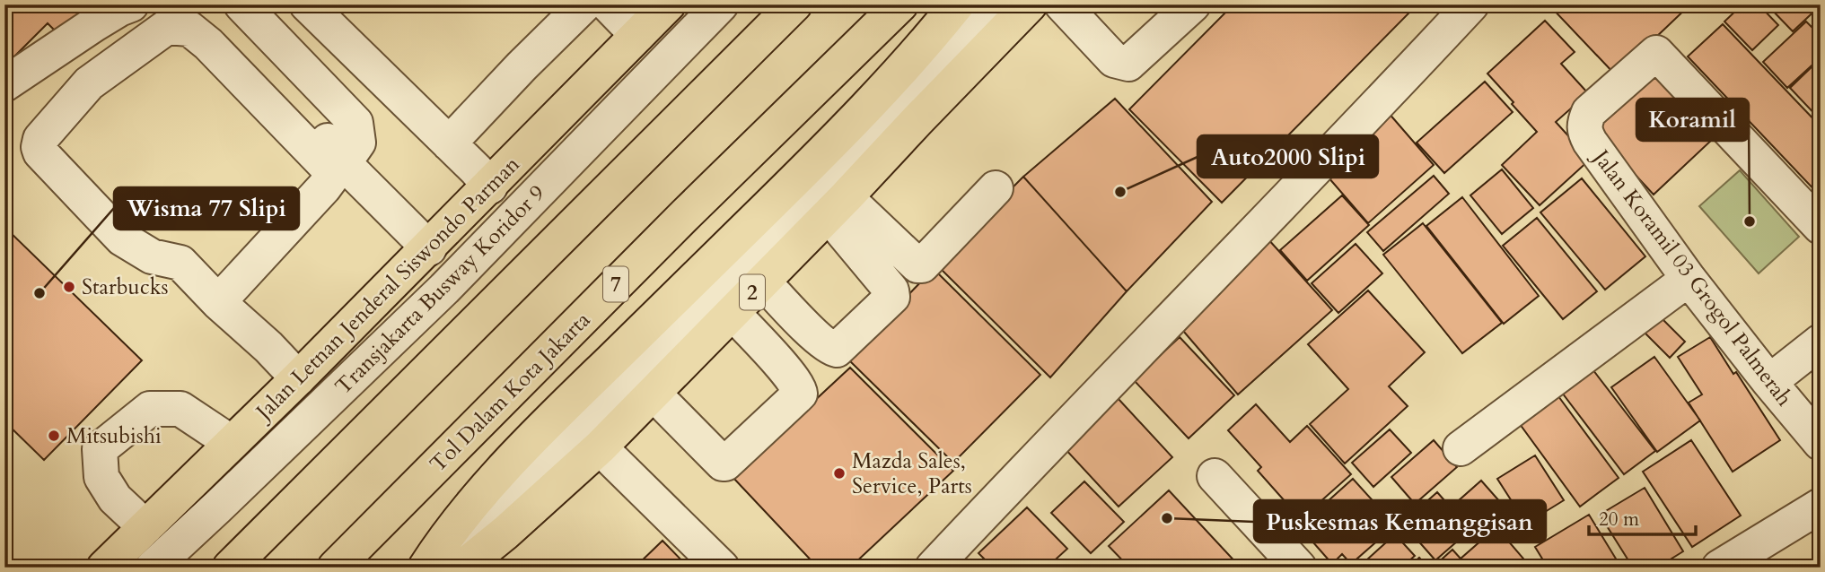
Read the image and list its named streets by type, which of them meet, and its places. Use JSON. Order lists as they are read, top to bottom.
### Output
{
  "streets": {
    "highway": [
      "7",
      "Jalan Letnan Jenderal Siswondo Parman",
      "2",
      "Tol Dalam Kota Jakarta"
    ],
    "street": ["Jalan Koramil 03 Grogol Palmerah", "Transjakarta Busway Koridor 9"]
  },
  "places": [
    "Auto2000 Slipi",
    "Koramil",
    "Starbucks",
    "Wisma 77 Slipi",
    "Mitsubishi",
    "Mazda Sales, Service, Parts",
    "Puskesmas Kemanggisan"
  ],
  "scale_bar": "20 m"
}
